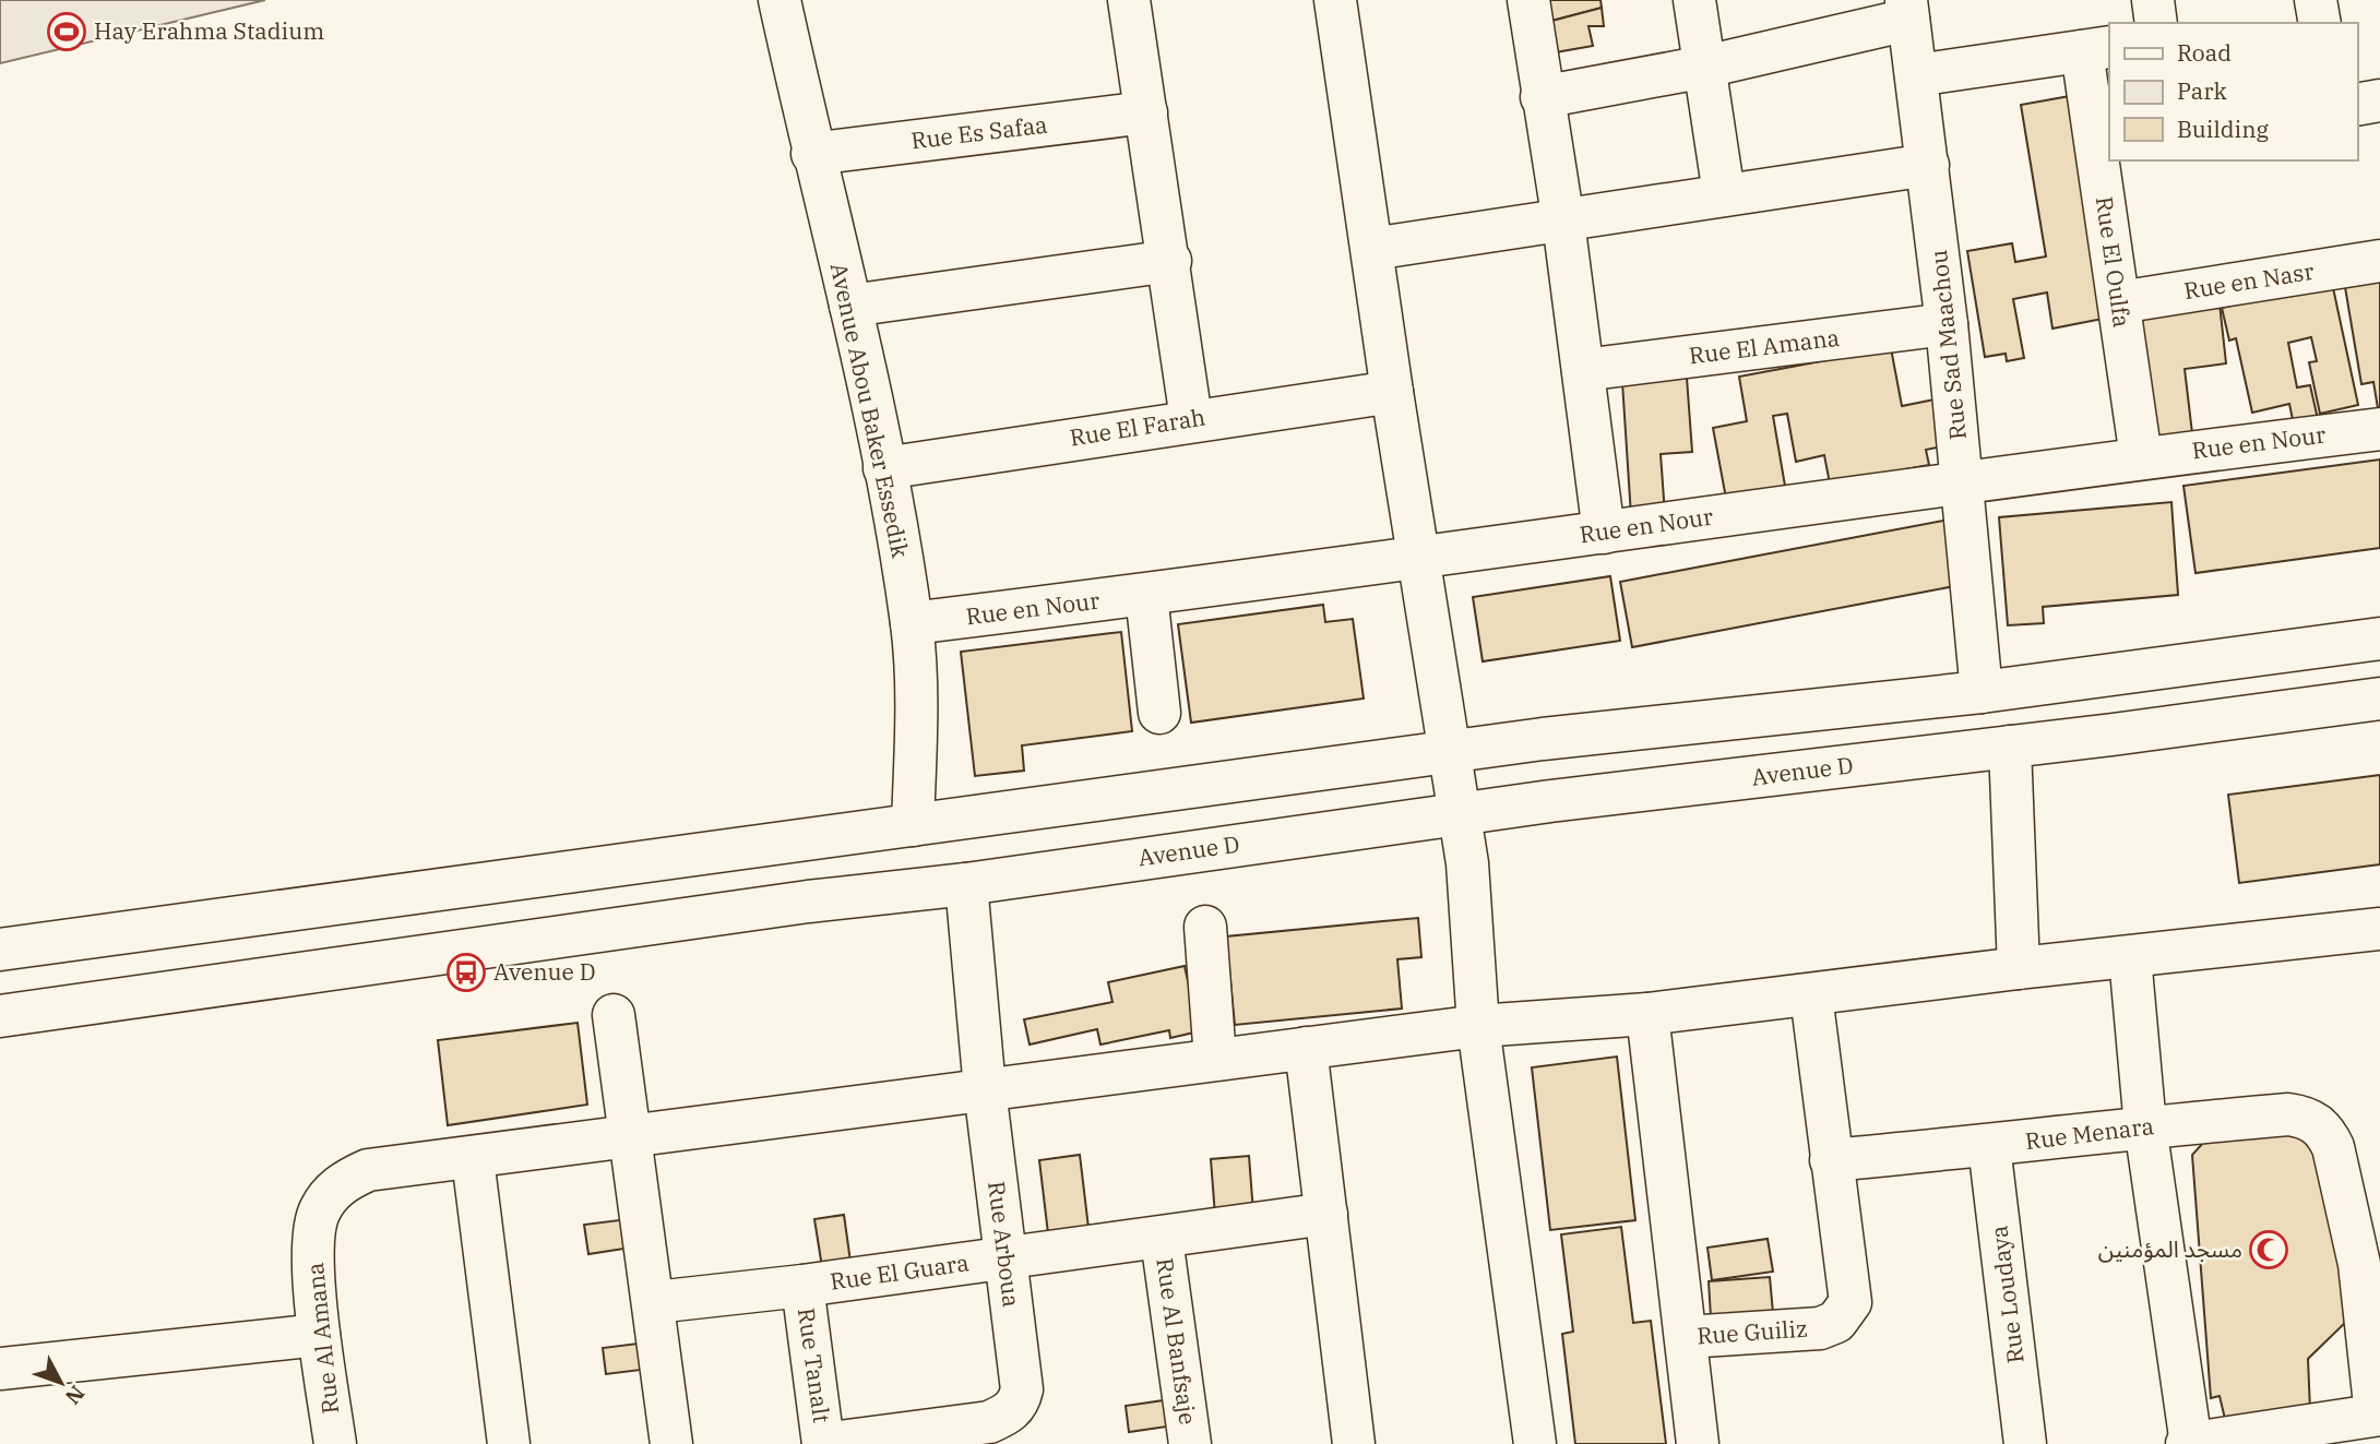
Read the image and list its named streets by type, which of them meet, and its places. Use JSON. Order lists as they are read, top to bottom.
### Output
{
  "streets": {
    "street": [
      "Rue Es Safaa",
      "Rue El Oulfa",
      "Rue en Nasr",
      "Rue Sad Maachou",
      "Rue El Amana",
      "Avenue Abou Baker Essedik",
      "Rue El Farah",
      "Rue en Nour",
      "Avenue D",
      "Rue Menara",
      "Rue Arboua",
      "Rue El Guara",
      "Rue Loudaya",
      "Rue Guiliz",
      "Rue Al Amana",
      "Rue Al Banfsaje",
      "Rue Tanalt"
    ]
  },
  "crossings": [
    ["Rue Es Safaa", "Avenue Abou Baker Essedik"],
    ["Rue El Oulfa", "Rue en Nasr"],
    ["Rue El Oulfa", "Rue Sad Maachou"],
    ["Rue El Oulfa", "Rue en Nour"],
    ["Rue Sad Maachou", "Rue El Amana"],
    ["Rue Sad Maachou", "Rue en Nour"],
    ["Avenue Abou Baker Essedik", "Rue El Farah"],
    ["Avenue Abou Baker Essedik", "Rue en Nour"],
    ["Avenue D", "Rue Arboua"],
    ["Rue Menara", "Rue Loudaya"],
    ["Rue Menara", "Rue Guiliz"],
    ["Rue Arboua", "Rue El Guara"],
    ["Rue Arboua", "Rue Tanalt"],
    ["Rue El Guara", "Rue Al Banfsaje"],
    ["Rue El Guara", "Rue Tanalt"]
  ],
  "places": {
    "sports": ["Hay Erahma Stadium"],
    "bus stop": ["Avenue D"],
    "mosque": ["مسجد المؤمنين"]
  },
  "legend": ["Road", "Park", "Building"],
  "north": "bottom right"
}
